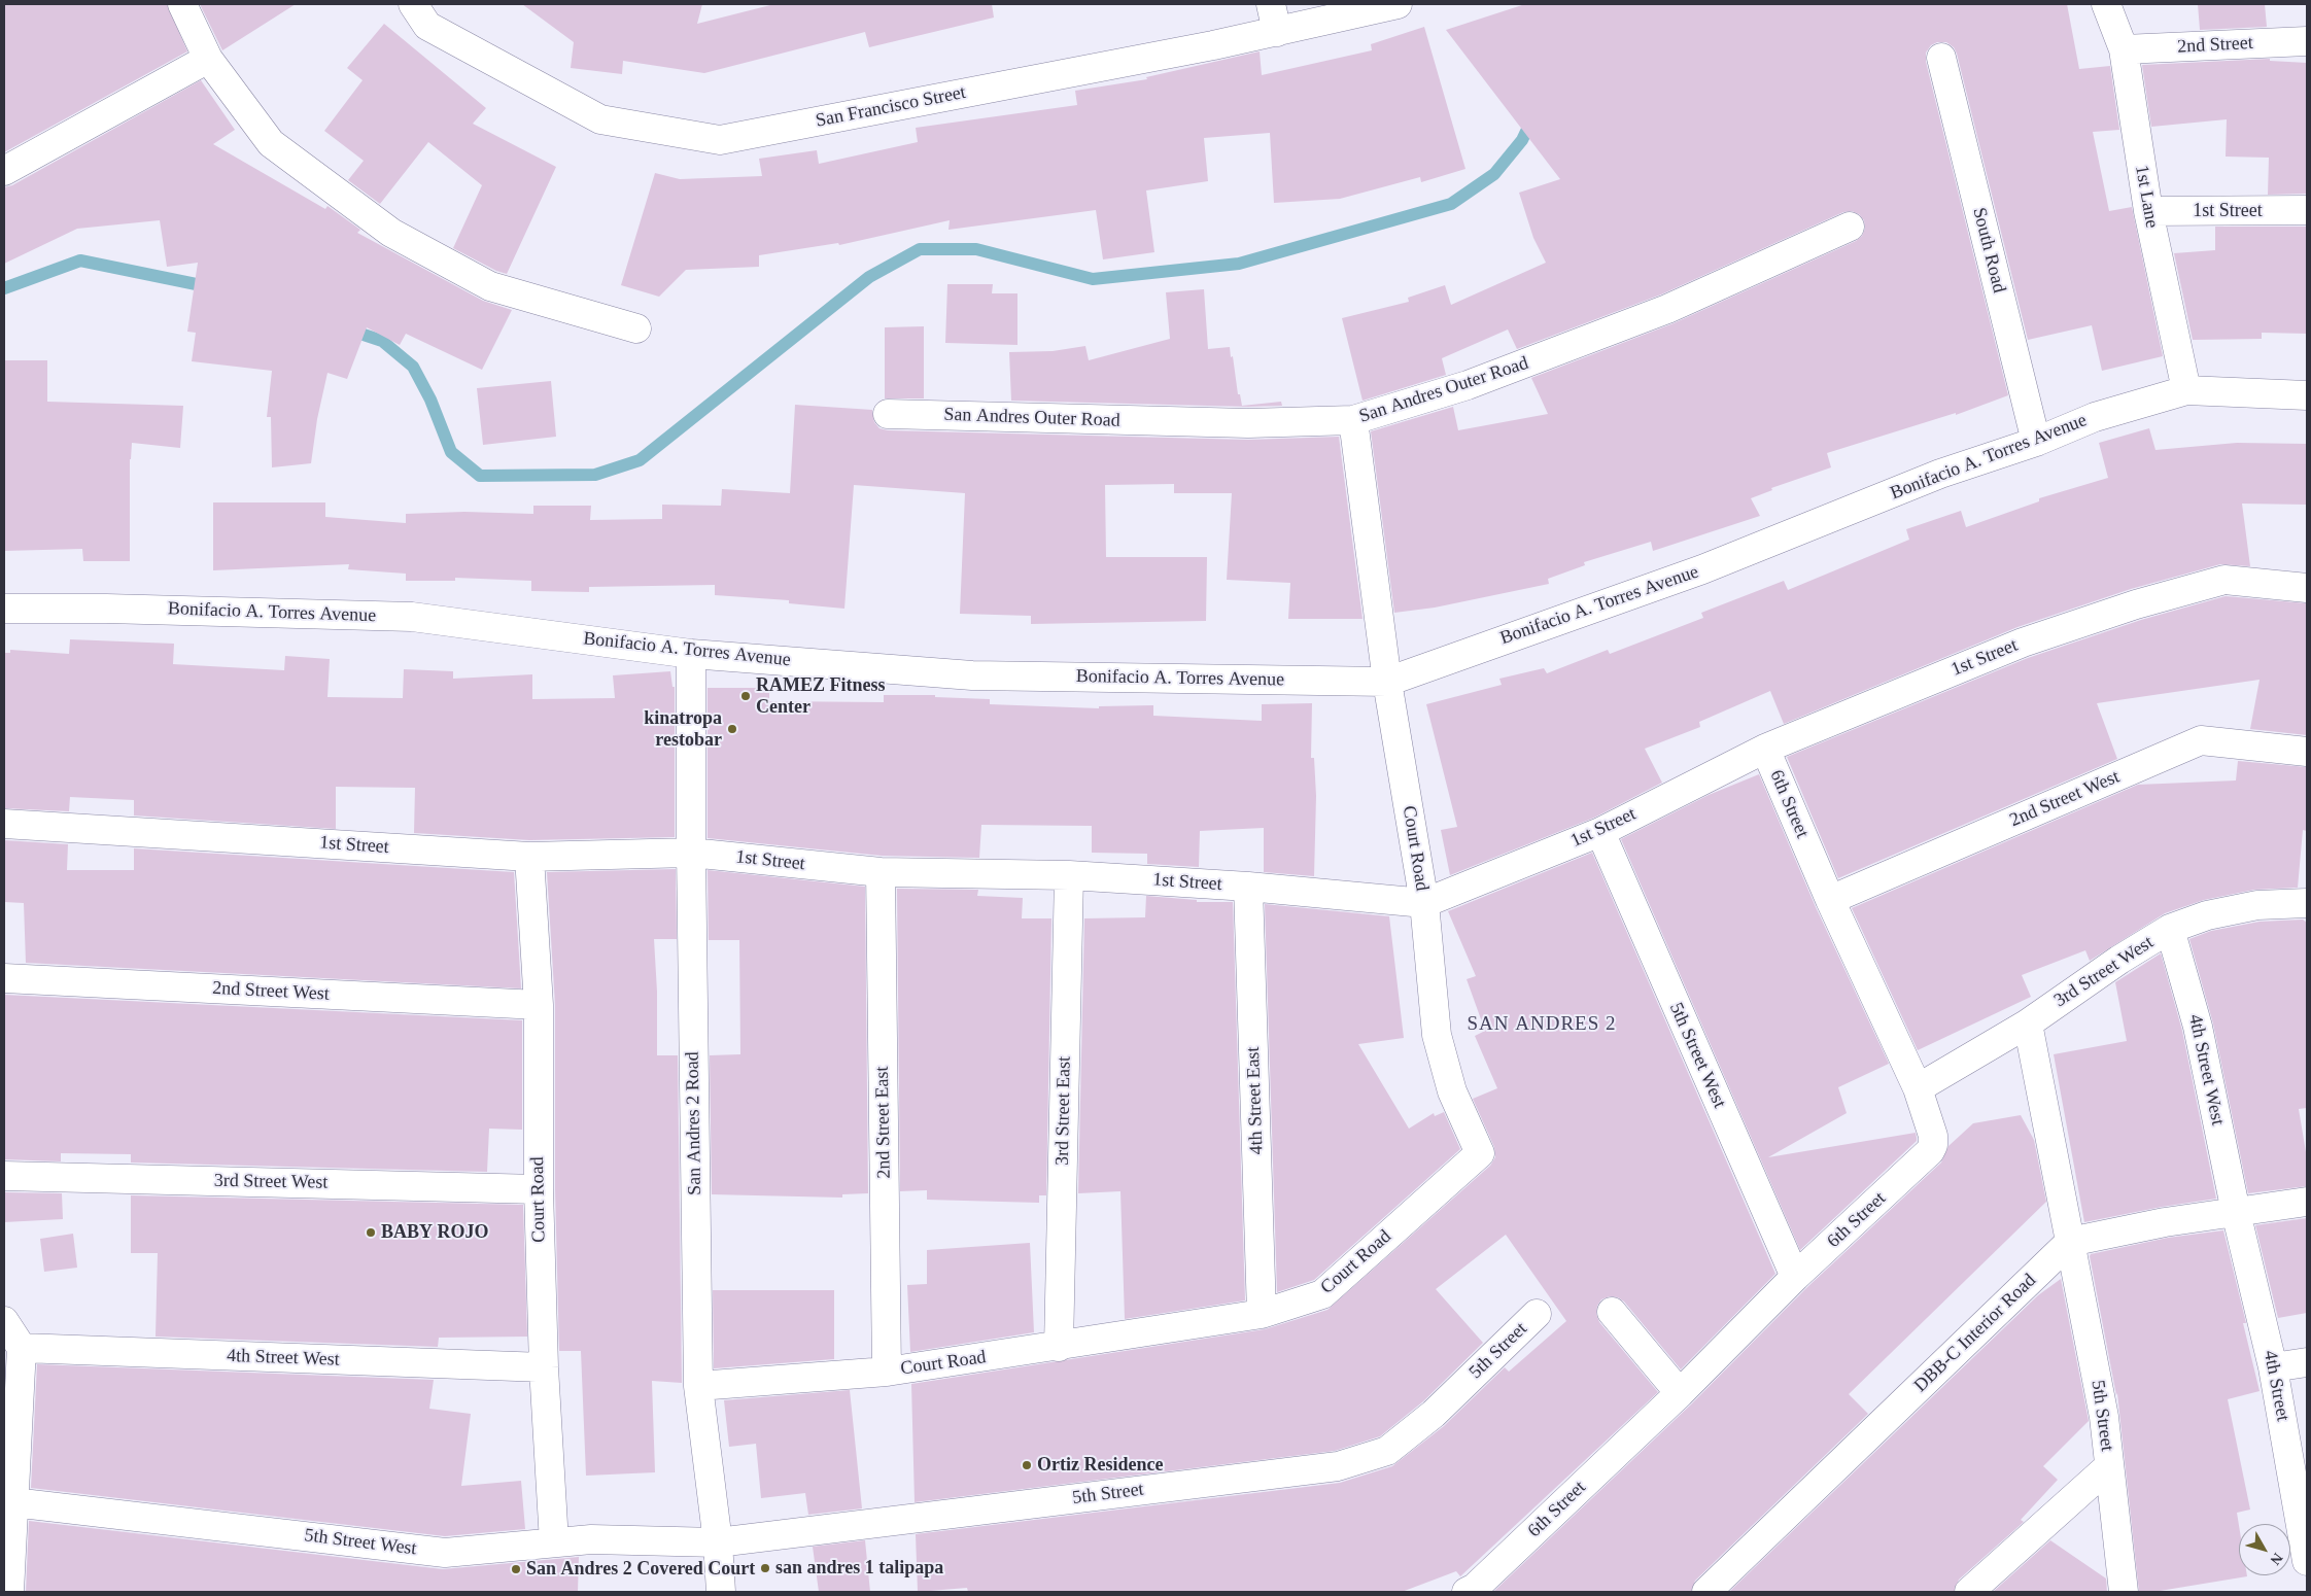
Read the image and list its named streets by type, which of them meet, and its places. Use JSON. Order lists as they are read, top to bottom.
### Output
{
  "streets": {
    "street": [
      "2nd Street",
      "San Francisco Street",
      "1st Lane",
      "1st Street",
      "South Road",
      "San Andres Outer Road",
      "Bonifacio A. Torres Avenue",
      "2nd Street West",
      "6th Street",
      "Court Road",
      "3rd Street West",
      "5th Street West",
      "4th Street West",
      "4th Street East",
      "3rd Street East",
      "2nd Street East",
      "San Andres 2 Road",
      "DBB-C Interior Road",
      "5th Street",
      "4th Street"
    ]
  },
  "crossings": [
    ["2nd Street", "1st Lane"],
    ["1st Lane", "1st Street"],
    ["1st Lane", "Bonifacio A. Torres Avenue"],
    ["1st Street", "6th Street"],
    ["1st Street", "Court Road"],
    ["1st Street", "5th Street West"],
    ["1st Street", "4th Street East"],
    ["1st Street", "3rd Street East"],
    ["1st Street", "2nd Street East"],
    ["1st Street", "San Andres 2 Road"],
    ["South Road", "Bonifacio A. Torres Avenue"],
    ["San Andres Outer Road", "Court Road"],
    ["Bonifacio A. Torres Avenue", "Court Road"],
    ["Bonifacio A. Torres Avenue", "San Andres 2 Road"],
    ["2nd Street West", "6th Street"],
    ["2nd Street West", "Court Road"],
    ["6th Street", "3rd Street West"],
    ["6th Street", "5th Street West"],
    ["Court Road", "3rd Street West"],
    ["Court Road", "5th Street West"],
    ["Court Road", "4th Street West"],
    ["Court Road", "4th Street East"],
    ["Court Road", "3rd Street East"],
    ["Court Road", "2nd Street East"],
    ["Court Road", "San Andres 2 Road"],
    ["3rd Street West", "4th Street West"],
    ["5th Street West", "San Andres 2 Road"],
    ["5th Street West", "5th Street"],
    ["4th Street West", "4th Street"],
    ["San Andres 2 Road", "5th Street"],
    ["DBB-C Interior Road", "5th Street"]
  ],
  "districts": ["SAN ANDRES 2"],
  "places": [
    "RAMEZ Fitness Center",
    "kinatropa restobar",
    "BABY ROJO",
    "Ortiz Residence",
    "san andres 1 talipapa",
    "San Andres 2 Covered Court"
  ],
  "north": "bottom right"
}
